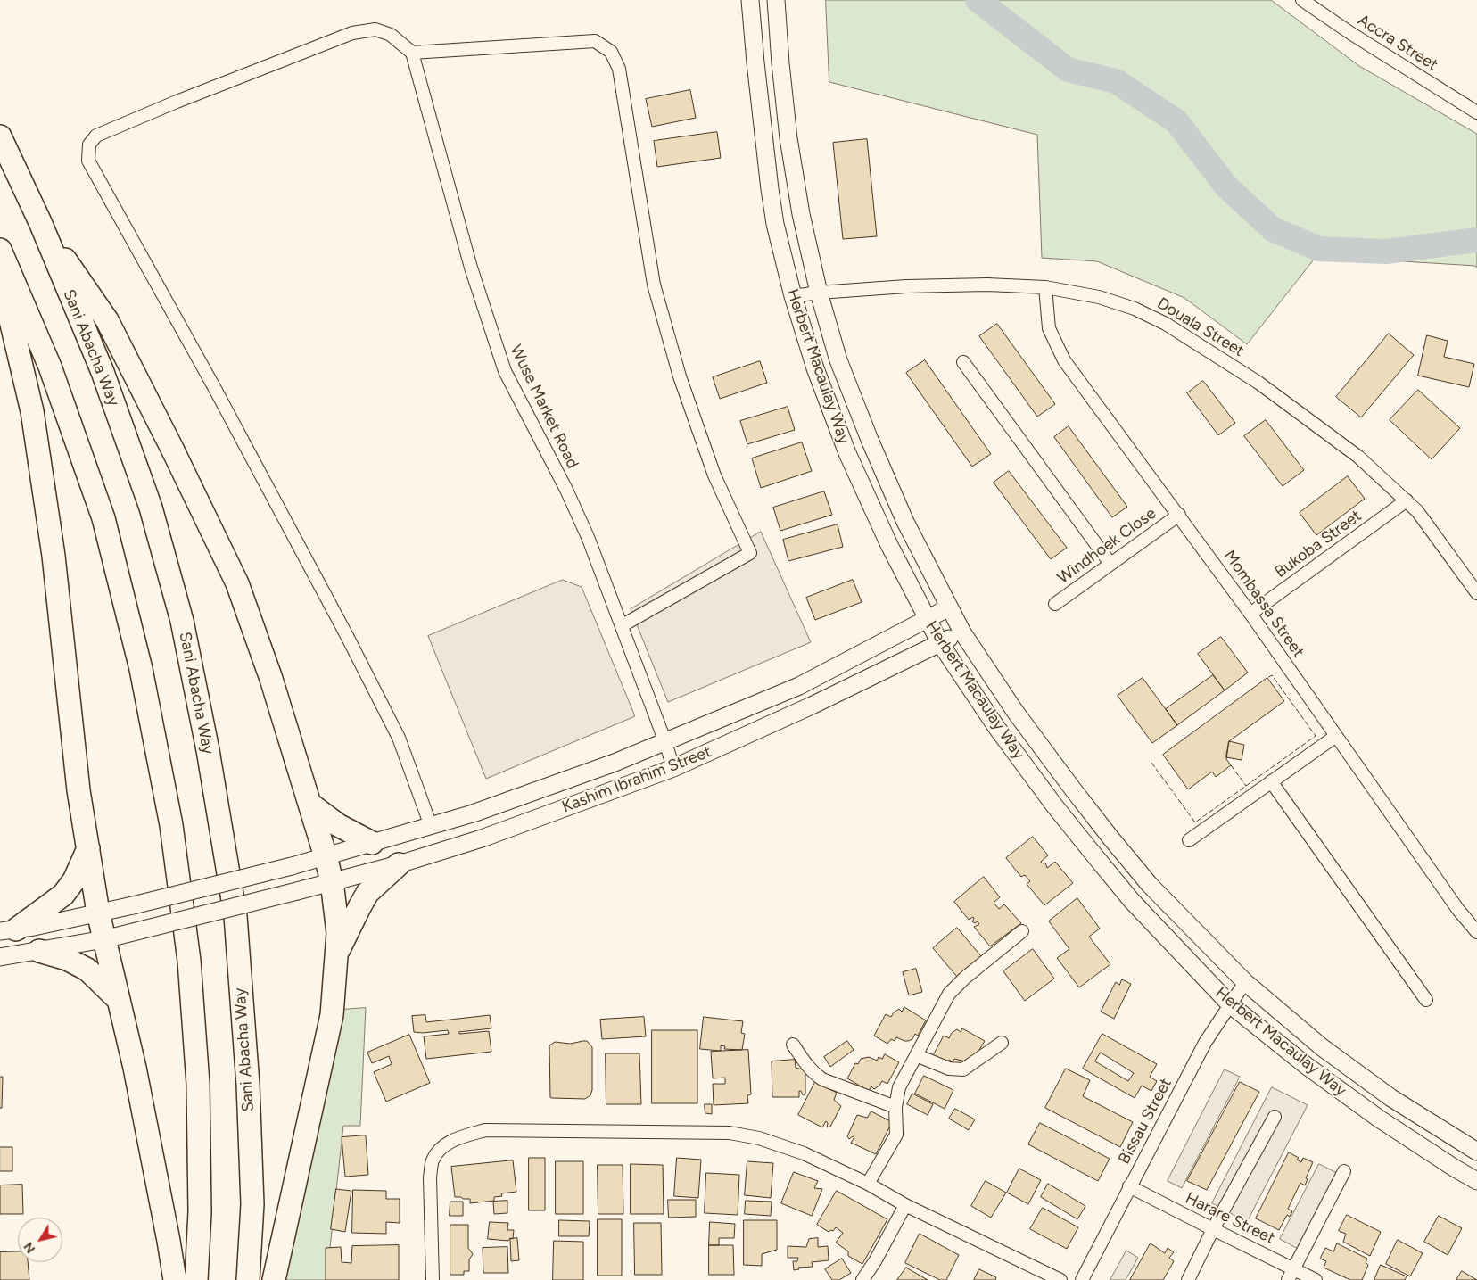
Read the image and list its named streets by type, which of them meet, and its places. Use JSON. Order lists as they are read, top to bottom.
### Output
{
  "streets": {
    "highway": ["Sani Abacha Way"],
    "main road": ["Herbert Macaulay Way", "Kashim Ibrahim Street"],
    "street": [
      "Accra Street",
      "Douala Street",
      "Wuse Market Road",
      "Bukoba Street",
      "Windhoek Close",
      "Mombassa Street",
      "Bissau Street",
      "Harare Street"
    ]
  },
  "crossings": [
    ["Douala Street", "Herbert Macaulay Way"],
    ["Douala Street", "Bukoba Street"],
    ["Douala Street", "Mombassa Street"],
    ["Herbert Macaulay Way", "Kashim Ibrahim Street"],
    ["Herbert Macaulay Way", "Bissau Street"],
    ["Wuse Market Road", "Kashim Ibrahim Street"],
    ["Bukoba Street", "Mombassa Street"],
    ["Windhoek Close", "Mombassa Street"],
    ["Bissau Street", "Harare Street"]
  ],
  "north": "bottom left"
}
